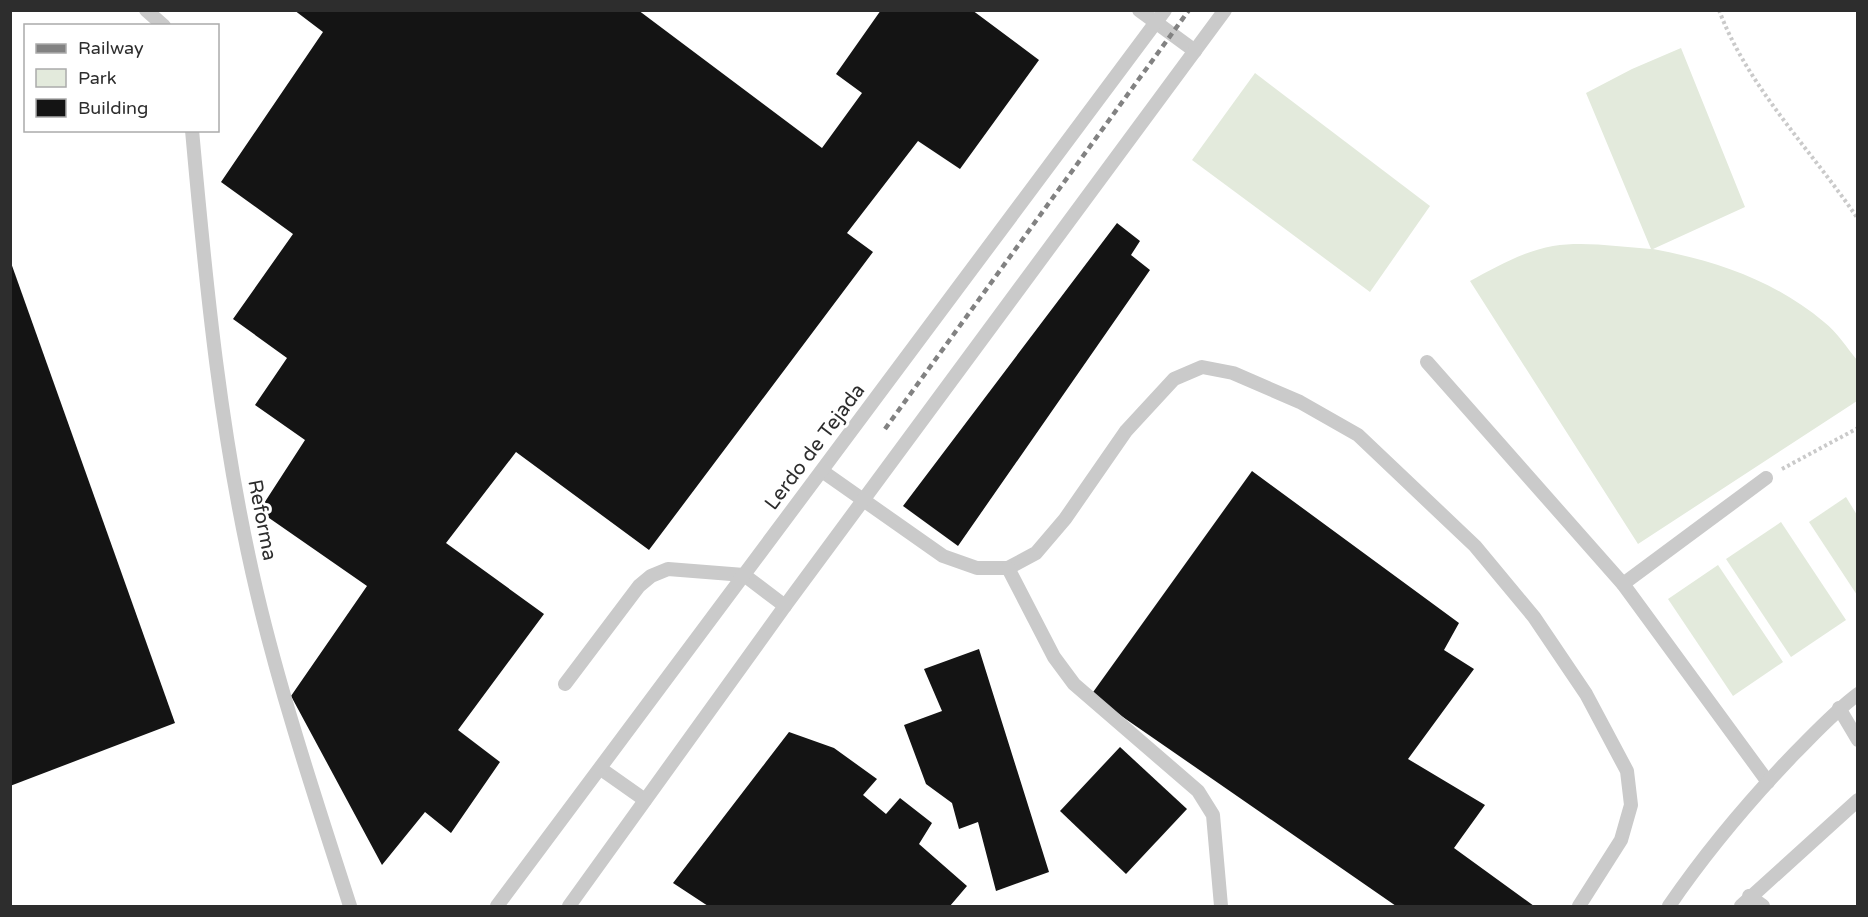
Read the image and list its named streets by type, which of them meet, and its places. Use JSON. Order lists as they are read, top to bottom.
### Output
{
  "streets": {
    "lane": ["Lerdo de Tejada", "Reforma"]
  },
  "legend": ["Railway", "Park", "Building"]
}
